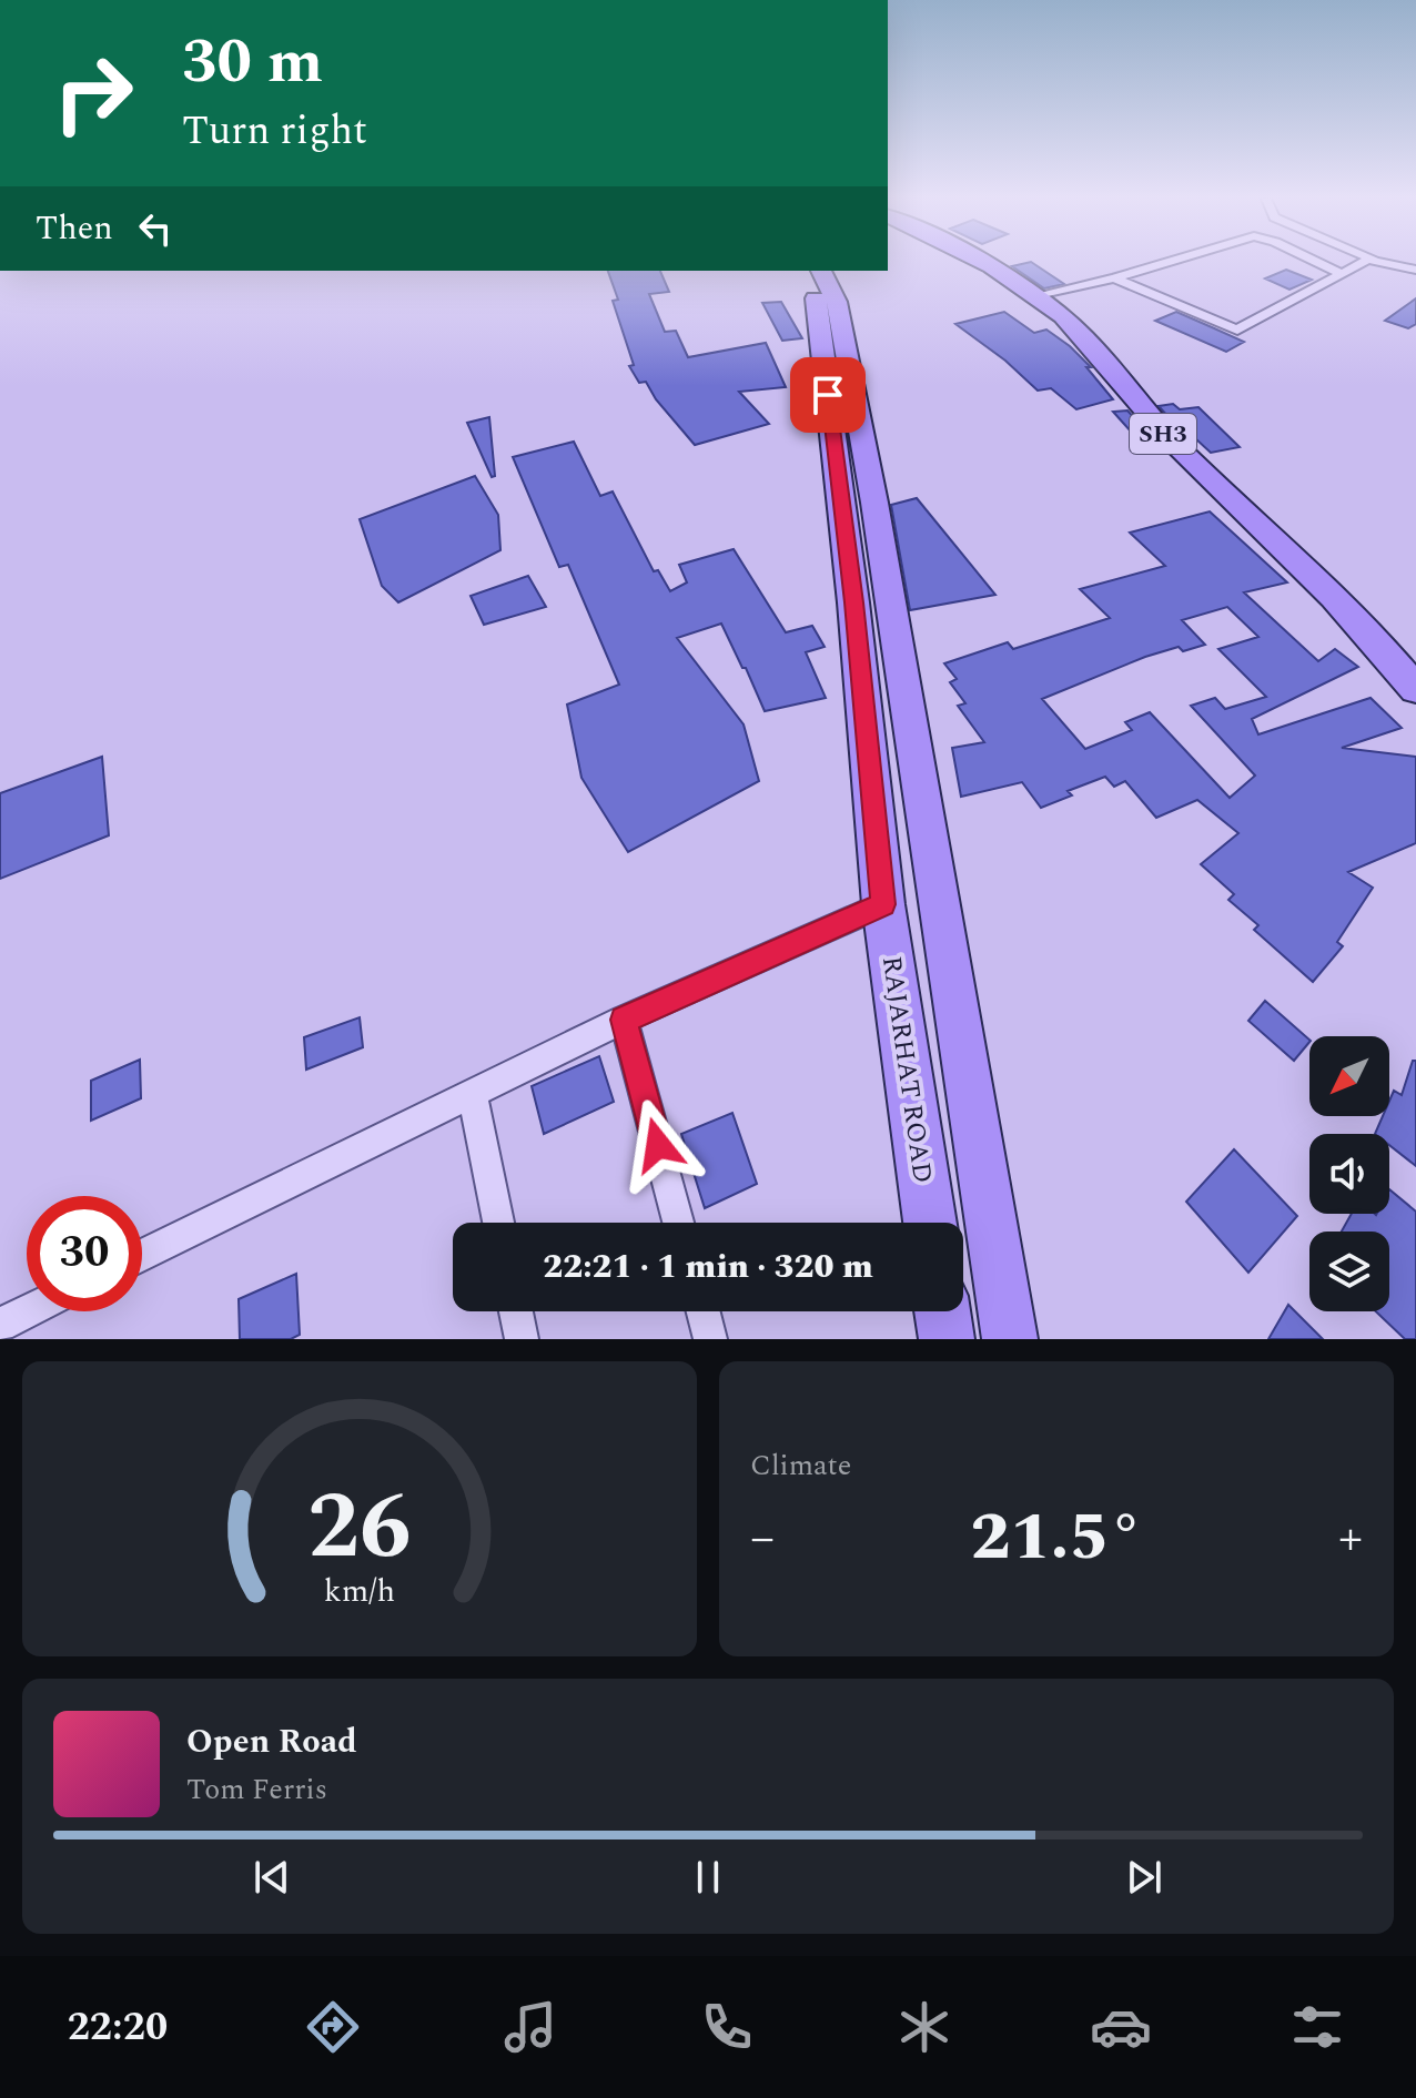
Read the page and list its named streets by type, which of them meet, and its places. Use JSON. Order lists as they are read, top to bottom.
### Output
{
  "streets": {
    "main road": ["SH3", "RAJARHAT ROAD"]
  },
  "north": "bottom left",
  "page": {
    "turn": ["30 m", "Turn right"],
    "then": "Then",
    "limit": "30",
    "trip": "22:21 · 1 min · 320 m",
    "tile": "Climate",
    "heat": ["−", "21.5°", "+"],
    "song": ["Open Road", "Tom Ferris"],
    "tabs": "22:20",
    "gauge": ["26", "km/h"]
  }
}
